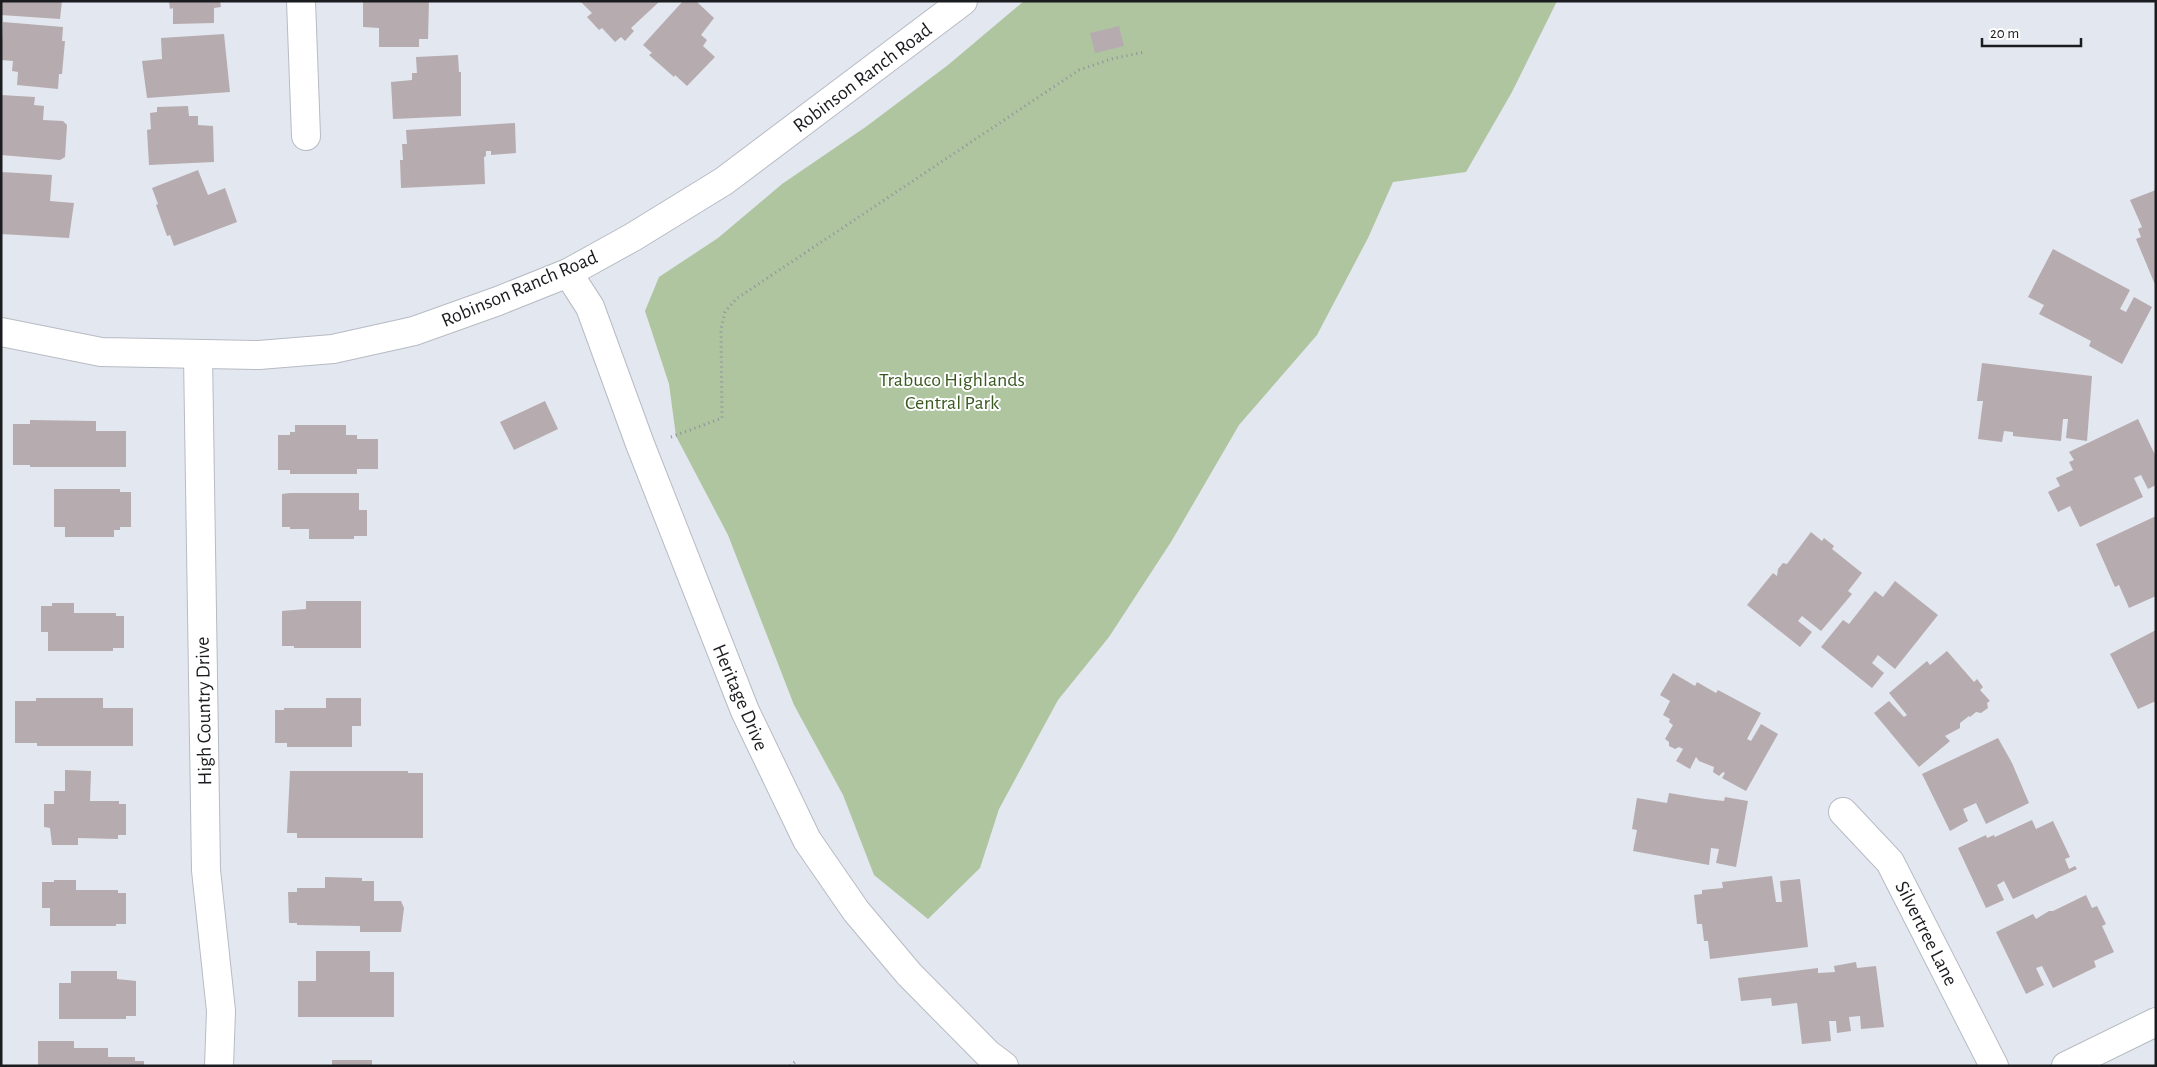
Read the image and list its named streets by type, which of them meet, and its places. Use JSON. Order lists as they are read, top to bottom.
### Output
{
  "streets": {
    "street": [
      "Robinson Ranch Road",
      "Heritage Drive",
      "High Country Drive",
      "Silvertree Lane"
    ]
  },
  "crossings": [
    ["Robinson Ranch Road", "Heritage Drive"],
    ["Robinson Ranch Road", "High Country Drive"]
  ],
  "parks": ["Trabuco Highlands Central Park"],
  "scale_bar": "20 m"
}
